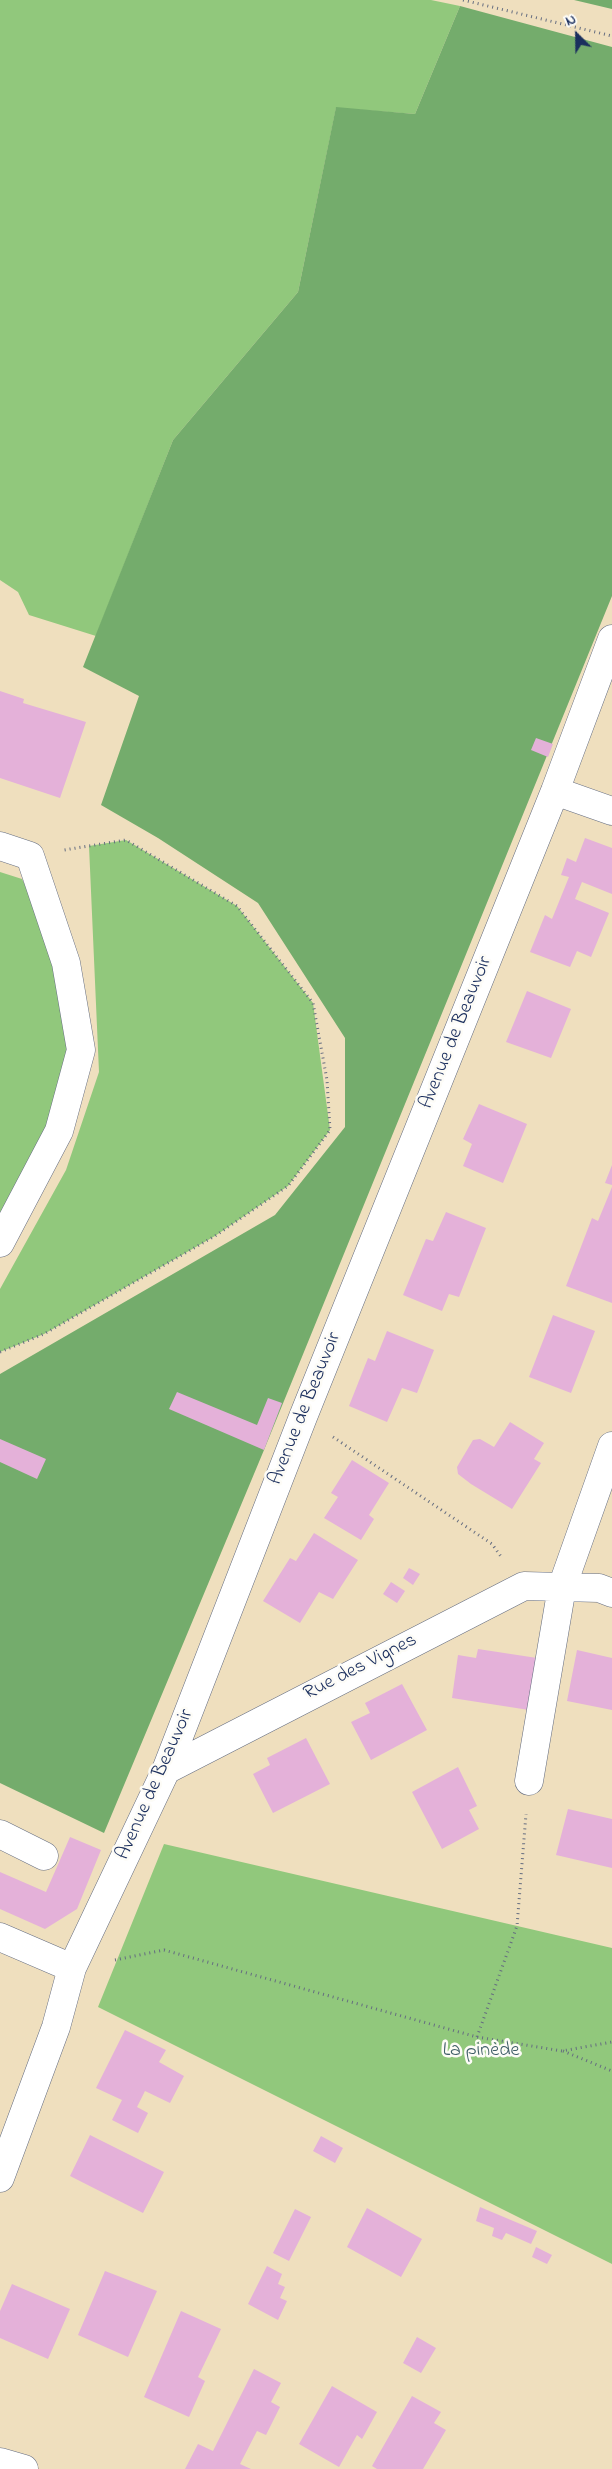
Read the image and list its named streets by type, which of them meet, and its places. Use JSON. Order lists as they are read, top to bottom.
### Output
{
  "streets": {
    "street": ["Avenue de Beauvoir", "Rue des Vignes"]
  },
  "crossings": [
    ["Avenue de Beauvoir", "Rue des Vignes"]
  ],
  "parks": ["La pinède"],
  "north": "top left"
}
